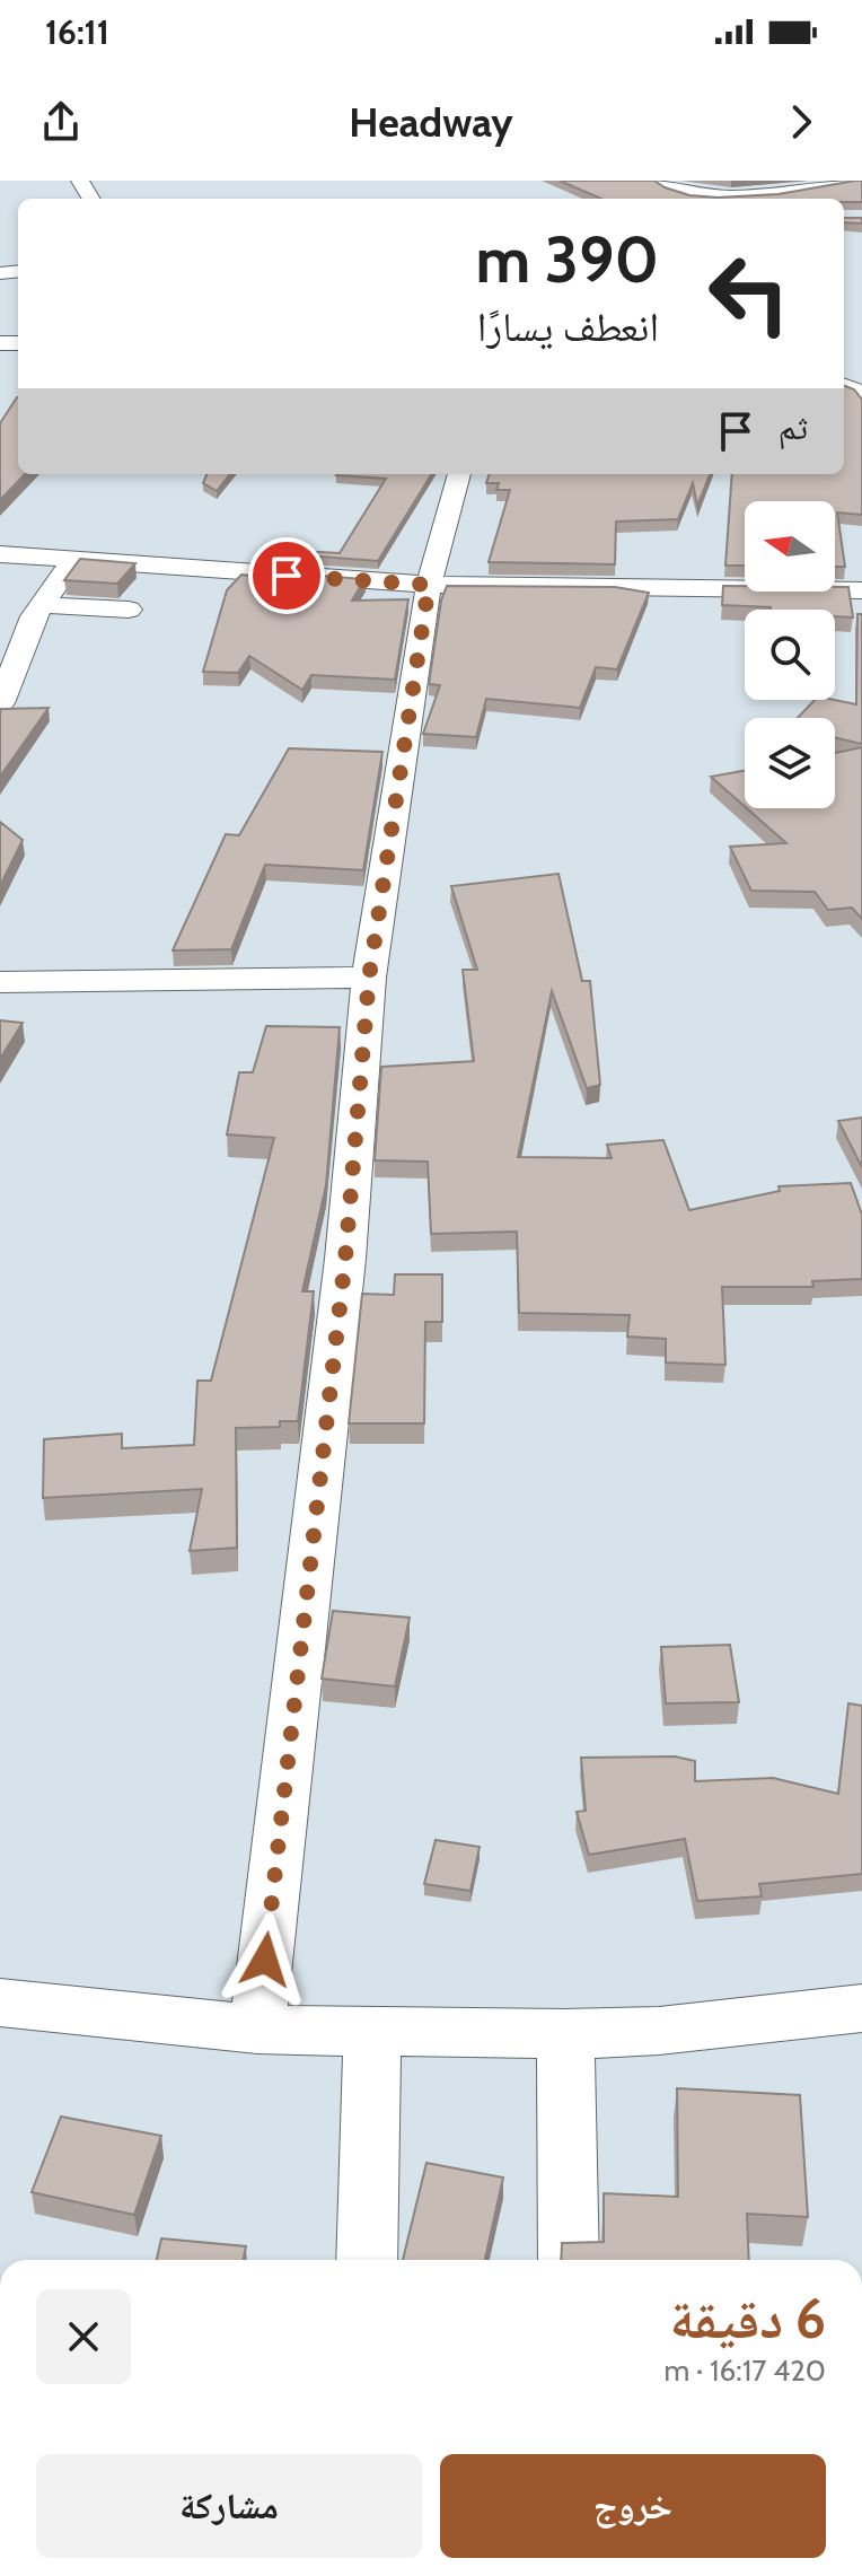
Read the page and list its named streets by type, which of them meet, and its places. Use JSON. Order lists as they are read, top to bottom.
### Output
{
  "north": "left",
  "page": {
    "status": "16:11",
    "header": "Headway",
    "turn": ["390 m", "انعطف يسارًا"],
    "then": "ثم",
    "heading": ["6 دقيقة", "420 m · 16:17"],
    "buttons": ["خروج", "مشاركة"]
  }
}
